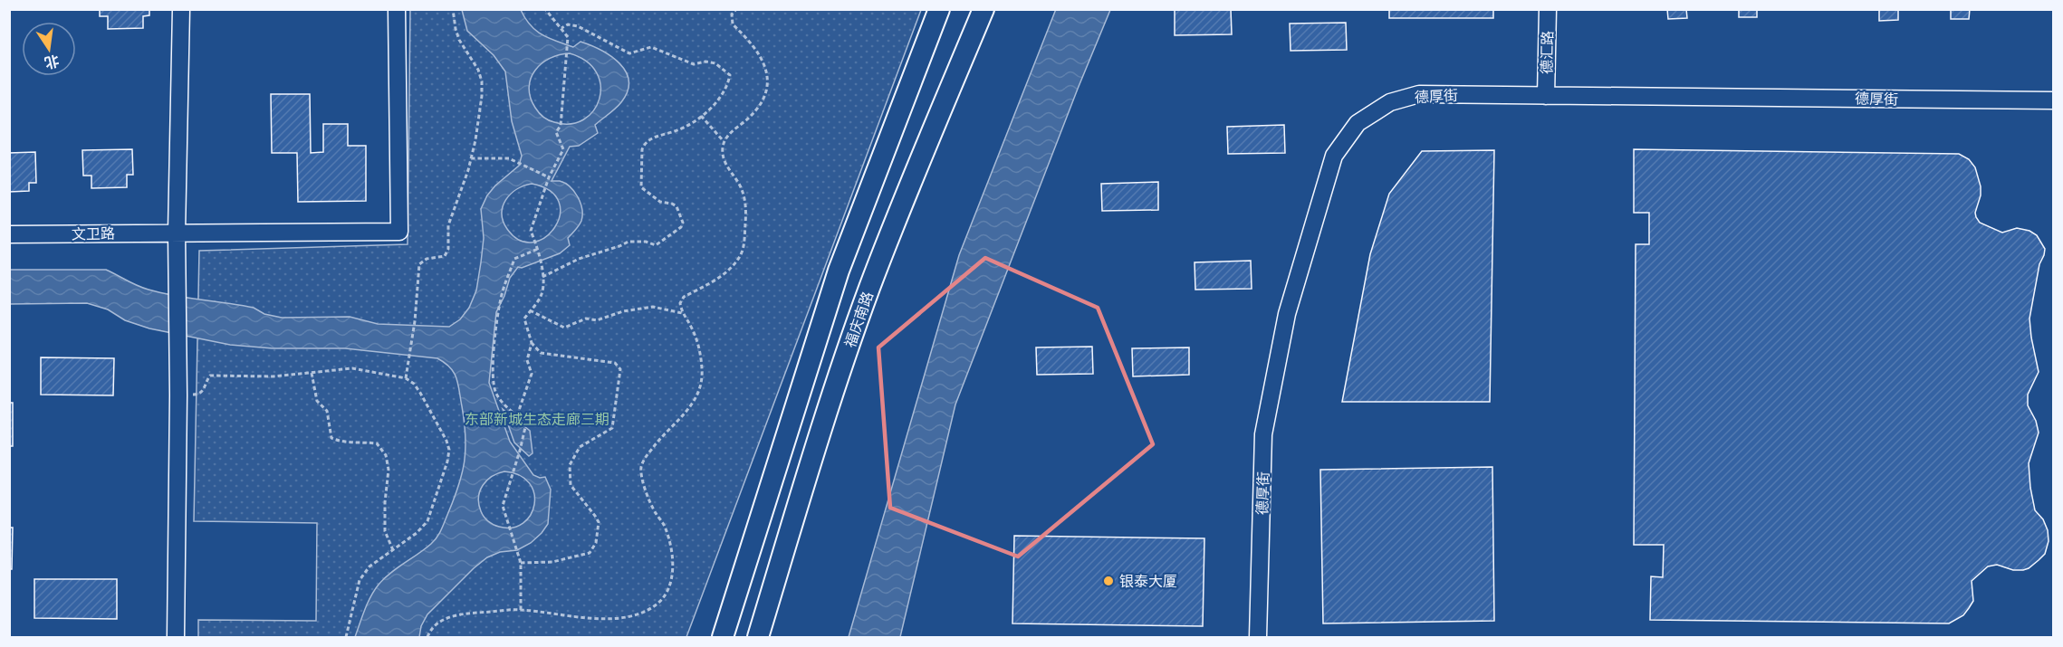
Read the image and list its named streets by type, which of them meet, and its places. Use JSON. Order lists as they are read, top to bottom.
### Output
{
  "streets": {
    "main road": ["福庆南路"],
    "street": ["德汇路", "德厚街", "文卫路"]
  },
  "crossings": [
    ["德汇路", "德厚街"]
  ],
  "parks": ["东部新城生态走廊三期"],
  "places": ["银泰大厦"],
  "north": "bottom"
}
